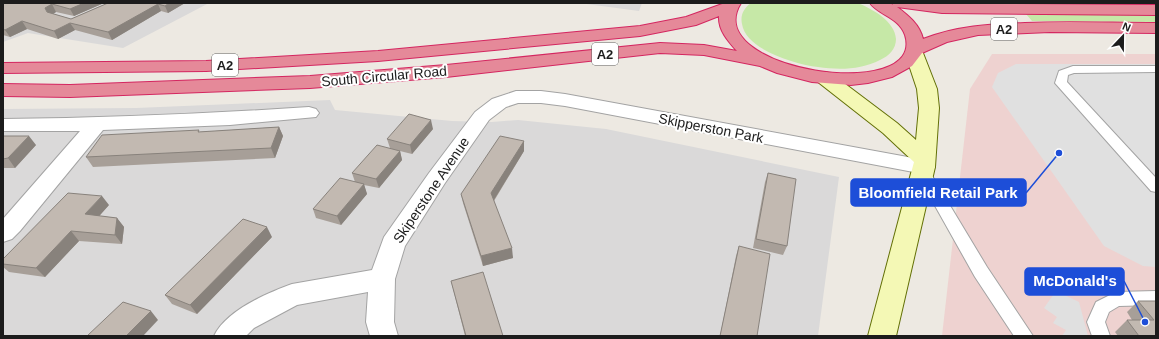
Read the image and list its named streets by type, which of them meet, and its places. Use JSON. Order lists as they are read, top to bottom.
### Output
{
  "streets": {
    "highway": ["A2", "South Circular Road"],
    "street": ["Skipperston Park", "Skiperstone Avenue"]
  },
  "crossings": [
    ["A2", "South Circular Road"],
    ["Skipperston Park", "Skiperstone Avenue"]
  ],
  "places": ["Bloomfield Retail Park", "McDonald's"],
  "north": "top"
}
